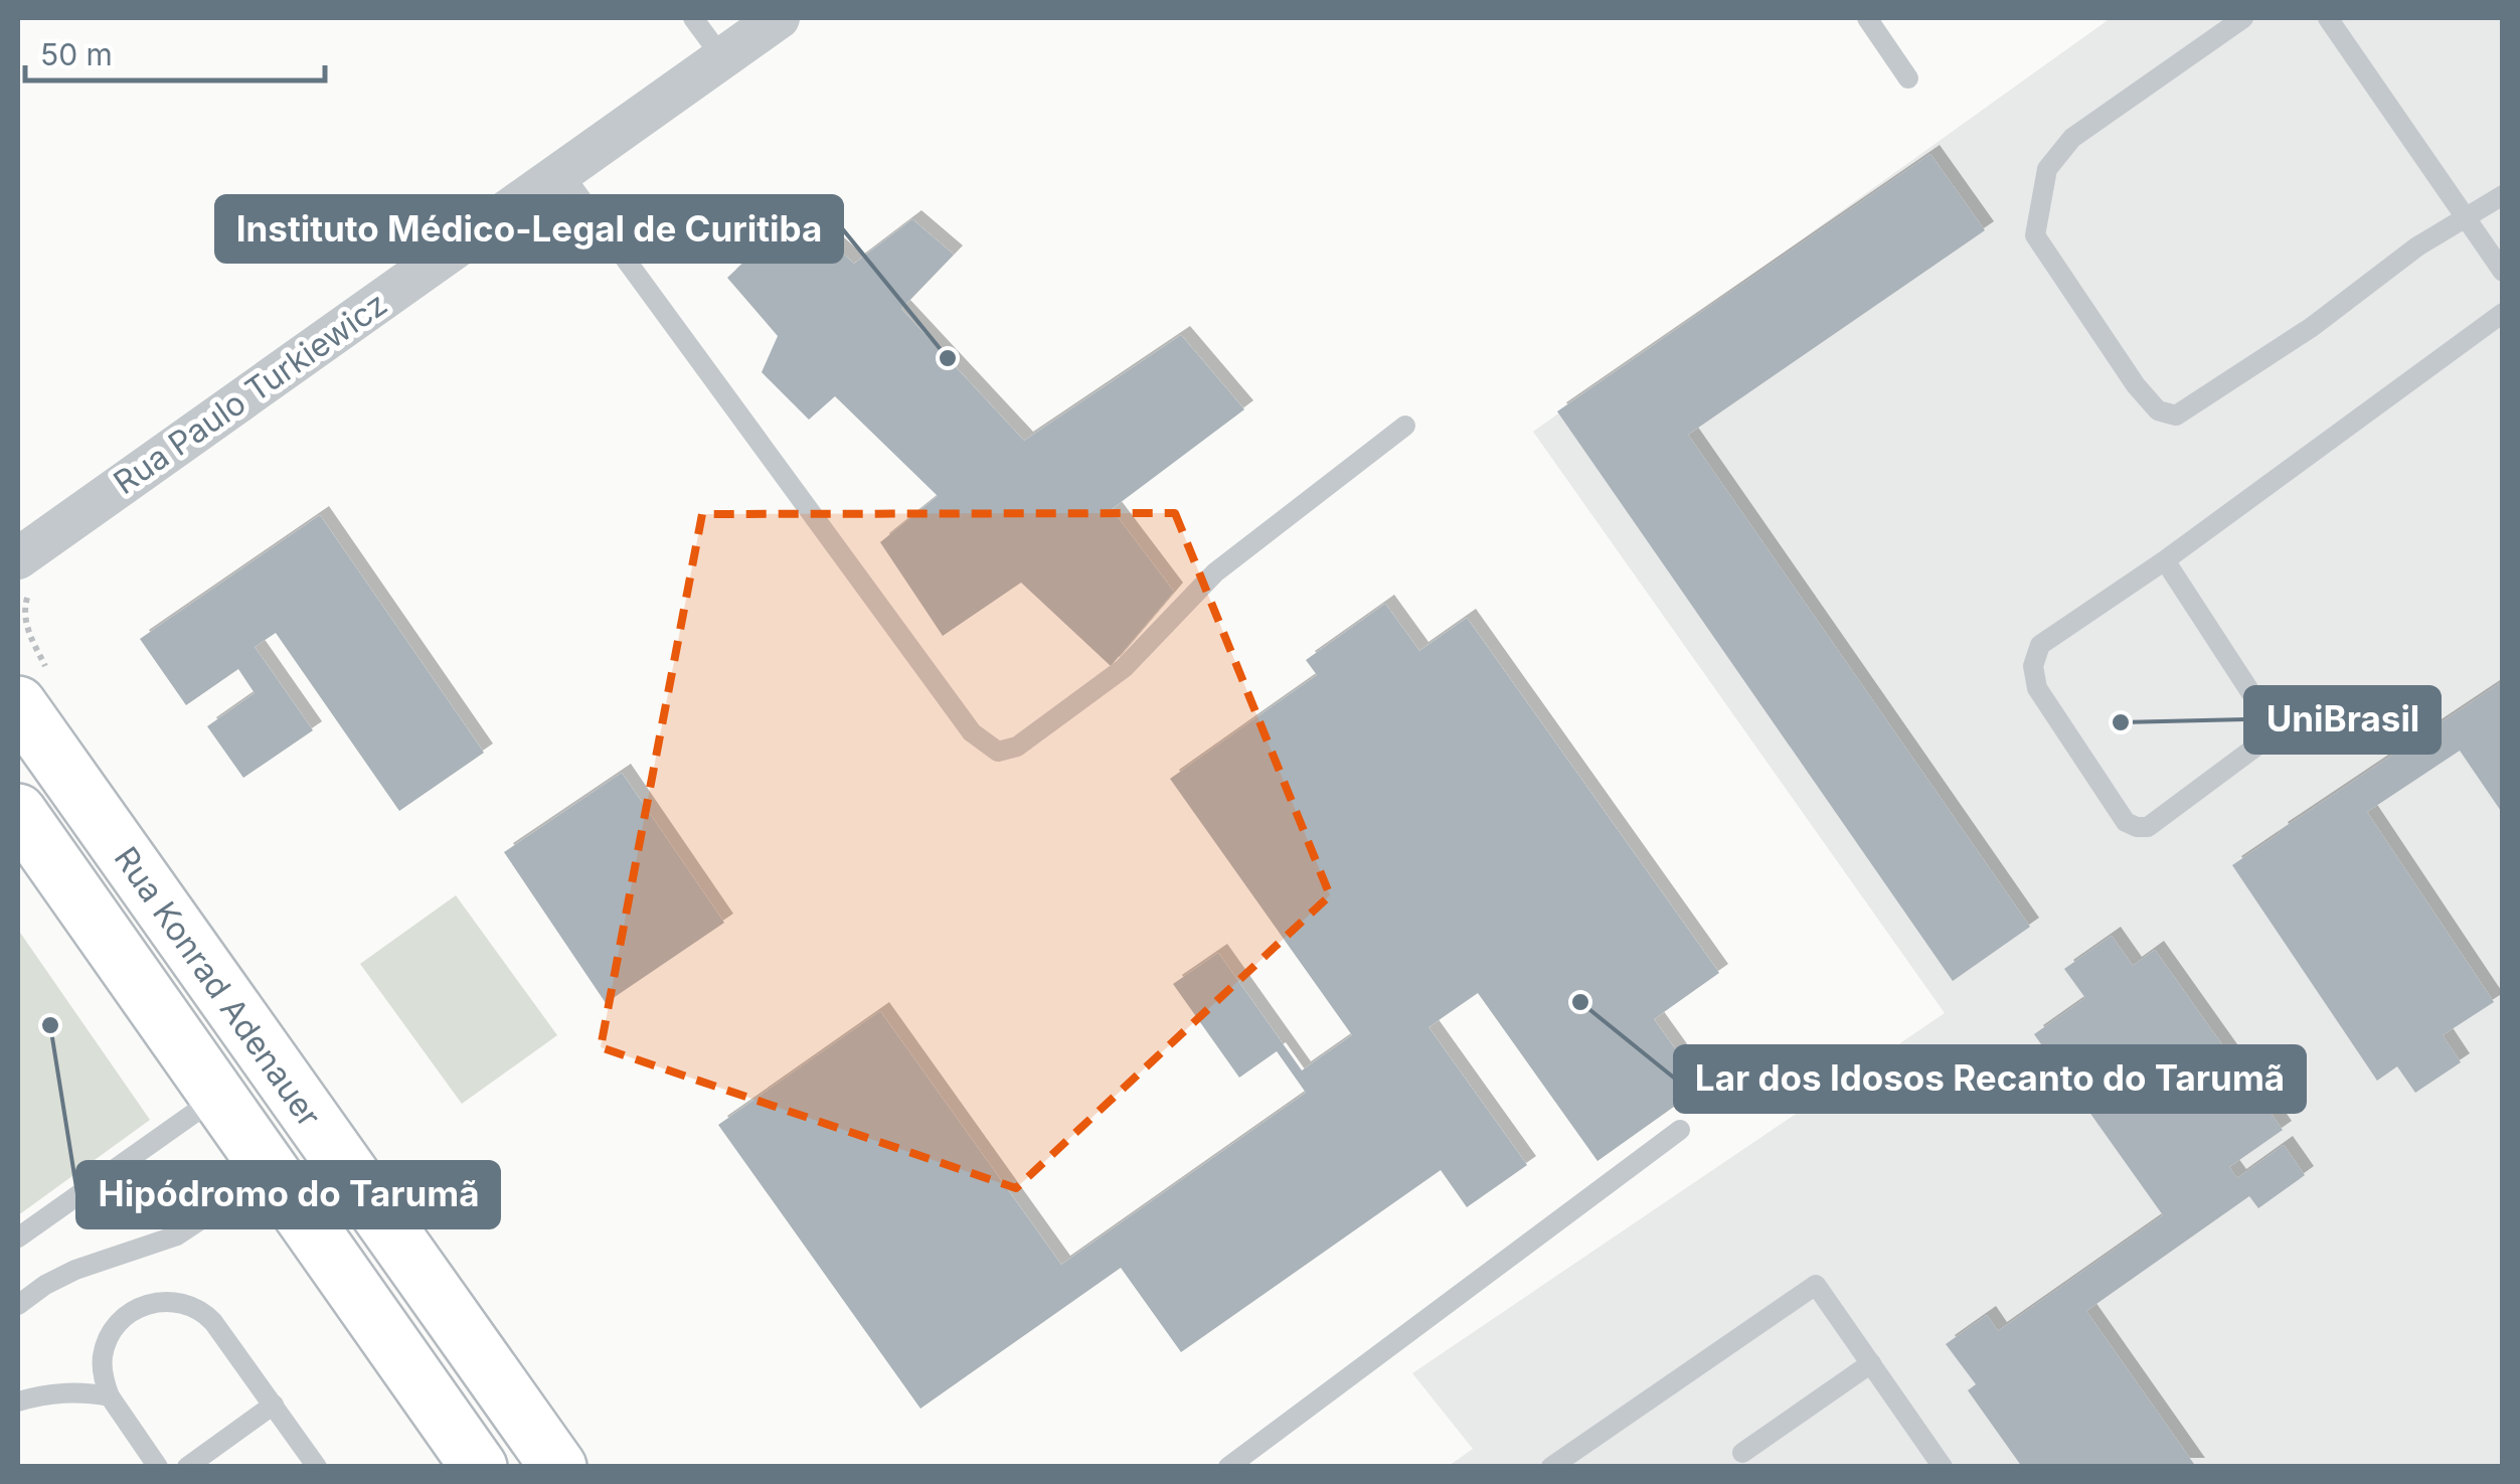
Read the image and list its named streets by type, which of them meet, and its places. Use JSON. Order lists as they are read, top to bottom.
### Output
{
  "streets": {
    "main road": ["Rua Konrad Adenauer"],
    "street": ["Rua Paulo Turkiewicz"]
  },
  "places": [
    "Instituto Médico-Legal de Curitiba",
    "UniBrasil",
    "Lar dos Idosos Recanto do Tarumã",
    "Hipódromo do Tarumã"
  ],
  "scale_bar": "50 m"
}
